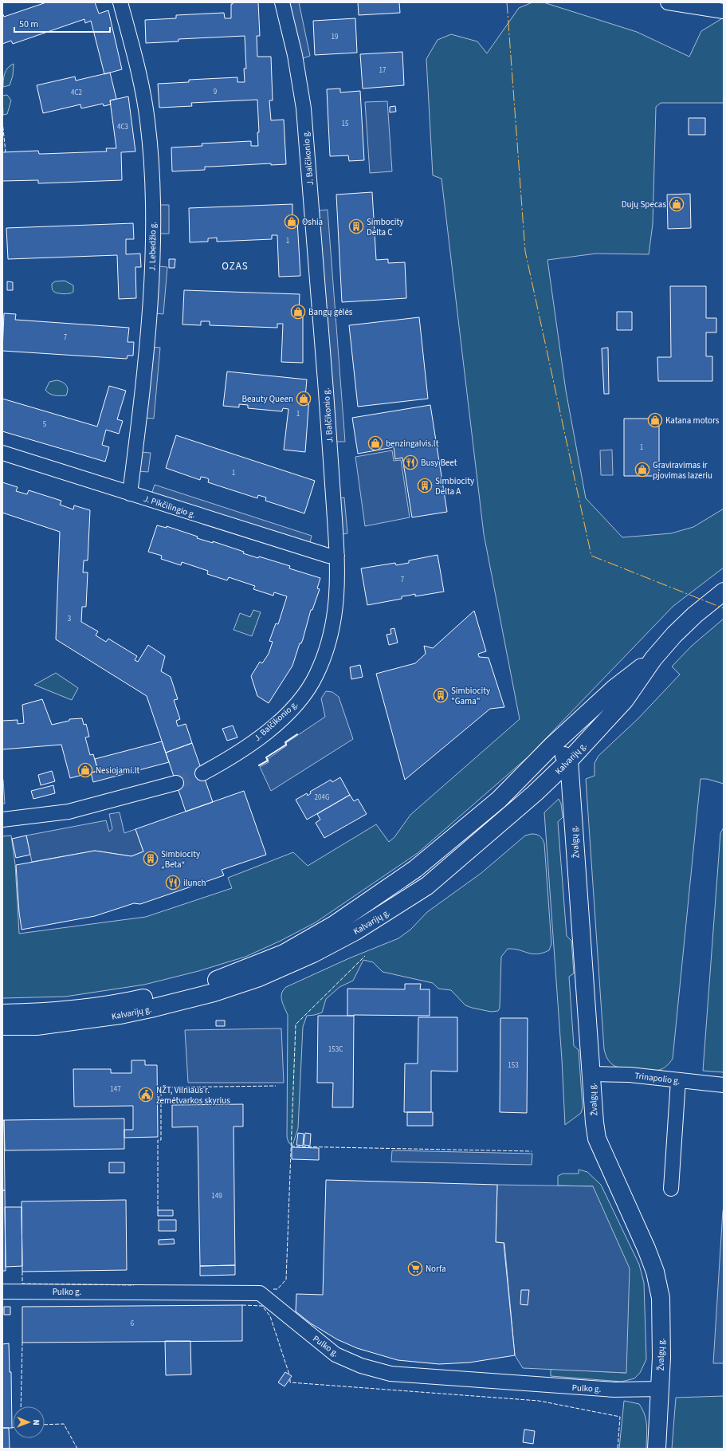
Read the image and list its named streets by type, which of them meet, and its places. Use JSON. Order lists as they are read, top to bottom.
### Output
{
  "streets": {
    "main road": ["Kalvarijų g.", "Žvalgų g."],
    "street": [
      "J. Balčikonio g.",
      "J. Lebedžio g.",
      "J. Pikčilingio g.",
      "Trinapolio g.",
      "Pulko g."
    ]
  },
  "crossings": [
    ["J. Balčikonio g.", "J. Pikčilingio g."],
    ["J. Lebedžio g.", "J. Pikčilingio g."],
    ["Kalvarijų g.", "Žvalgų g."],
    ["Žvalgų g.", "Trinapolio g."],
    ["Žvalgų g.", "Pulko g."]
  ],
  "districts": ["OZAS"],
  "places": {
    "shop": [
      "Dujų Specas",
      "Oshia",
      "Bangų gėlės",
      "Beauty Queen",
      "Katana motors",
      "benzingalvis.lt",
      "Graviravimas ir pjovimas lazeriu",
      "Nesiojami.lt"
    ],
    "building": [
      "Simbocity Delta C",
      "Simbiocity Delta A",
      "Simbiocity \"Gama\"",
      "Simbiocity „Beta“"
    ],
    "restaurant": ["Busy Beet", "ilunch"],
    "public building": ["NŽT, Vilniaus r. žemėtvarkos skyrius"],
    "supermarket": ["Norfa"]
  },
  "house_numbers": [
    "19",
    "17",
    "9",
    "4C2",
    "15",
    "4C3",
    "1",
    "7",
    "1",
    "5",
    "1",
    "1",
    "7",
    "3",
    "204G",
    "153C",
    "153",
    "147",
    "149",
    "6"
  ],
  "scale_bar": "50 m",
  "north": "right"
}
